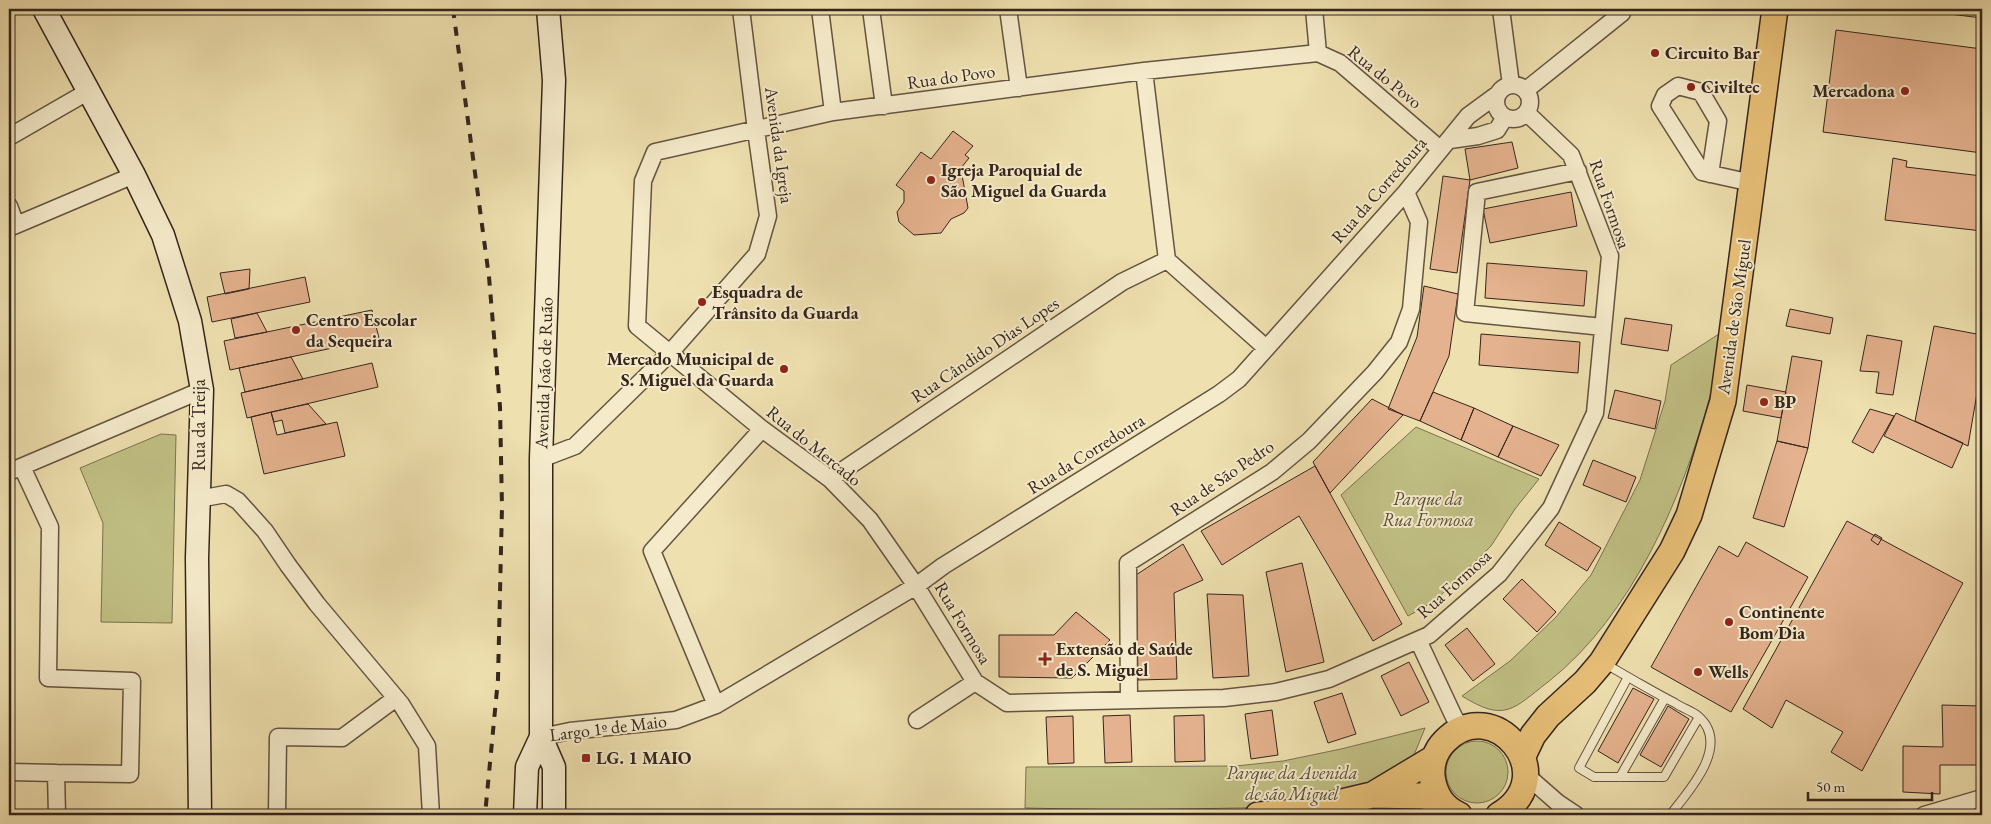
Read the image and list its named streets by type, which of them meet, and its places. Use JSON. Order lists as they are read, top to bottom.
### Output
{
  "streets": {
    "main road": [
      "Avenida de São Miguel",
      "Avenida João de Ruão",
      "Rua da Treija",
      "Largo 1º de Maio"
    ],
    "street": [
      "Rua do Povo",
      "Avenida da Igreja",
      "Rua da Corredoura",
      "Rua Formosa",
      "Rua Cândido Dias Lopes",
      "Rua do Mercado",
      "Rua de São Pedro"
    ]
  },
  "crossings": [
    ["Rua do Povo", "Avenida da Igreja"],
    ["Rua do Povo", "Rua da Corredoura"],
    ["Rua do Povo", "Rua do Mercado"],
    ["Avenida da Igreja", "Avenida João de Ruão"],
    ["Avenida da Igreja", "Rua do Mercado"],
    ["Rua da Corredoura", "Rua Formosa"],
    ["Rua da Corredoura", "Rua do Mercado"],
    ["Rua da Corredoura", "Rua de São Pedro"],
    ["Rua da Corredoura", "Largo 1º de Maio"],
    ["Rua Formosa", "Rua do Mercado"],
    ["Rua Formosa", "Rua de São Pedro"],
    ["Rua Cândido Dias Lopes", "Rua do Mercado"],
    ["Avenida João de Ruão", "Largo 1º de Maio"]
  ],
  "parks": ["Parque da Rua Formosa", "Parque da Avenida de são Miguel"],
  "places": {
    "other": [
      "Circuito Bar",
      "Civiltec",
      "Mercadona",
      "Igreja Paroquial de São Miguel da Guarda",
      "Esquadra de Trânsito da Guarda",
      "Centro Escolar da Sequeira",
      "Mercado Municipal de S. Miguel da Guarda",
      "BP",
      "Continente Bom Dia",
      "Wells"
    ],
    "health": ["Extensão de Saúde de S. Miguel"],
    "transit": ["LG. 1 MAIO"]
  },
  "scale_bar": "50 m"
}
